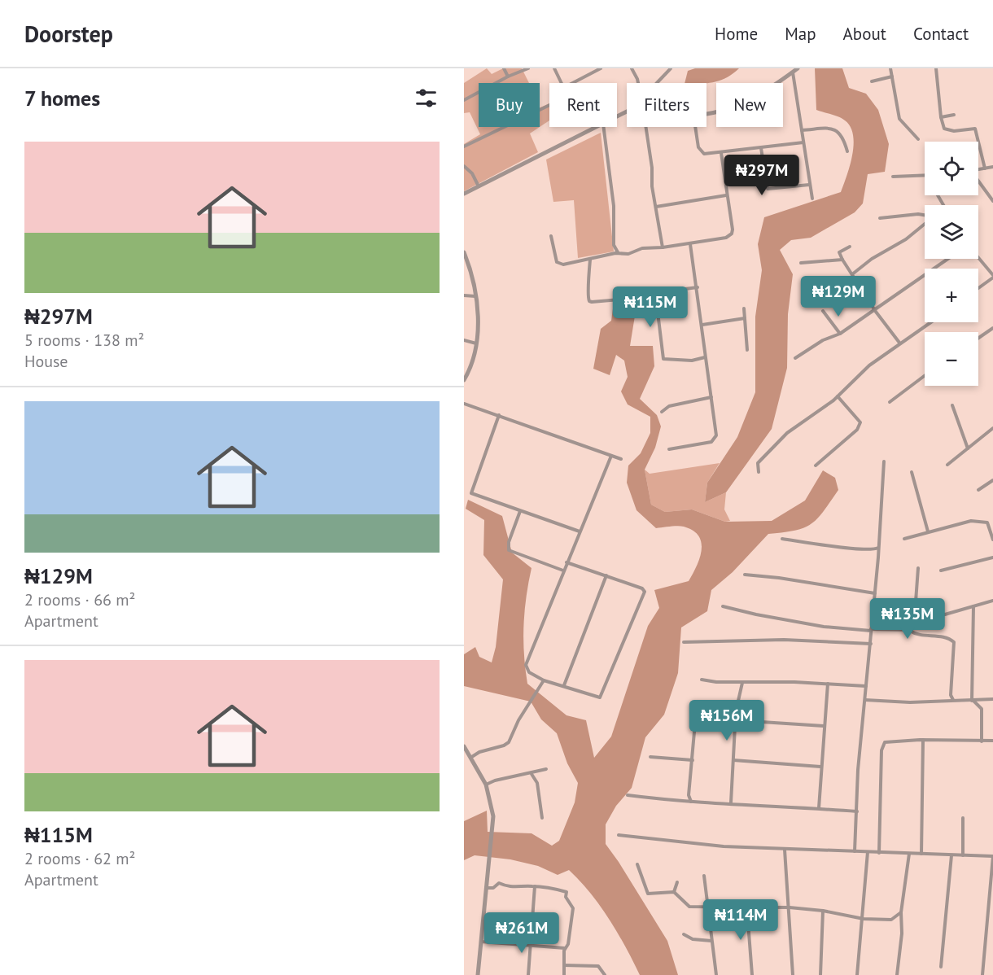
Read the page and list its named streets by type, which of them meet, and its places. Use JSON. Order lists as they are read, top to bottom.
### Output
{
  "page": {
    "header": "Doorstep",
    "nav": [
      "Home",
      "Map",
      "About",
      "Contact"
    ],
    "heading": "7 homes",
    "chip": [
      "Buy",
      "Rent",
      "Filters",
      "New"
    ],
    "list": [
      {
        "name": "₦297M",
        "note": "5 rooms · 138 m² · House"
      },
      {
        "name": "₦129M",
        "note": "2 rooms · 66 m² · Apartment"
      },
      {
        "name": "₦115M",
        "note": "2 rooms · 62 m² · Apartment"
      }
    ],
    "map_buttons": ["+", "−"],
    "price": [
      "₦297M",
      "₦129M",
      "₦115M",
      "₦135M",
      "₦156M",
      "₦114M",
      "₦261M"
    ]
  }
}
